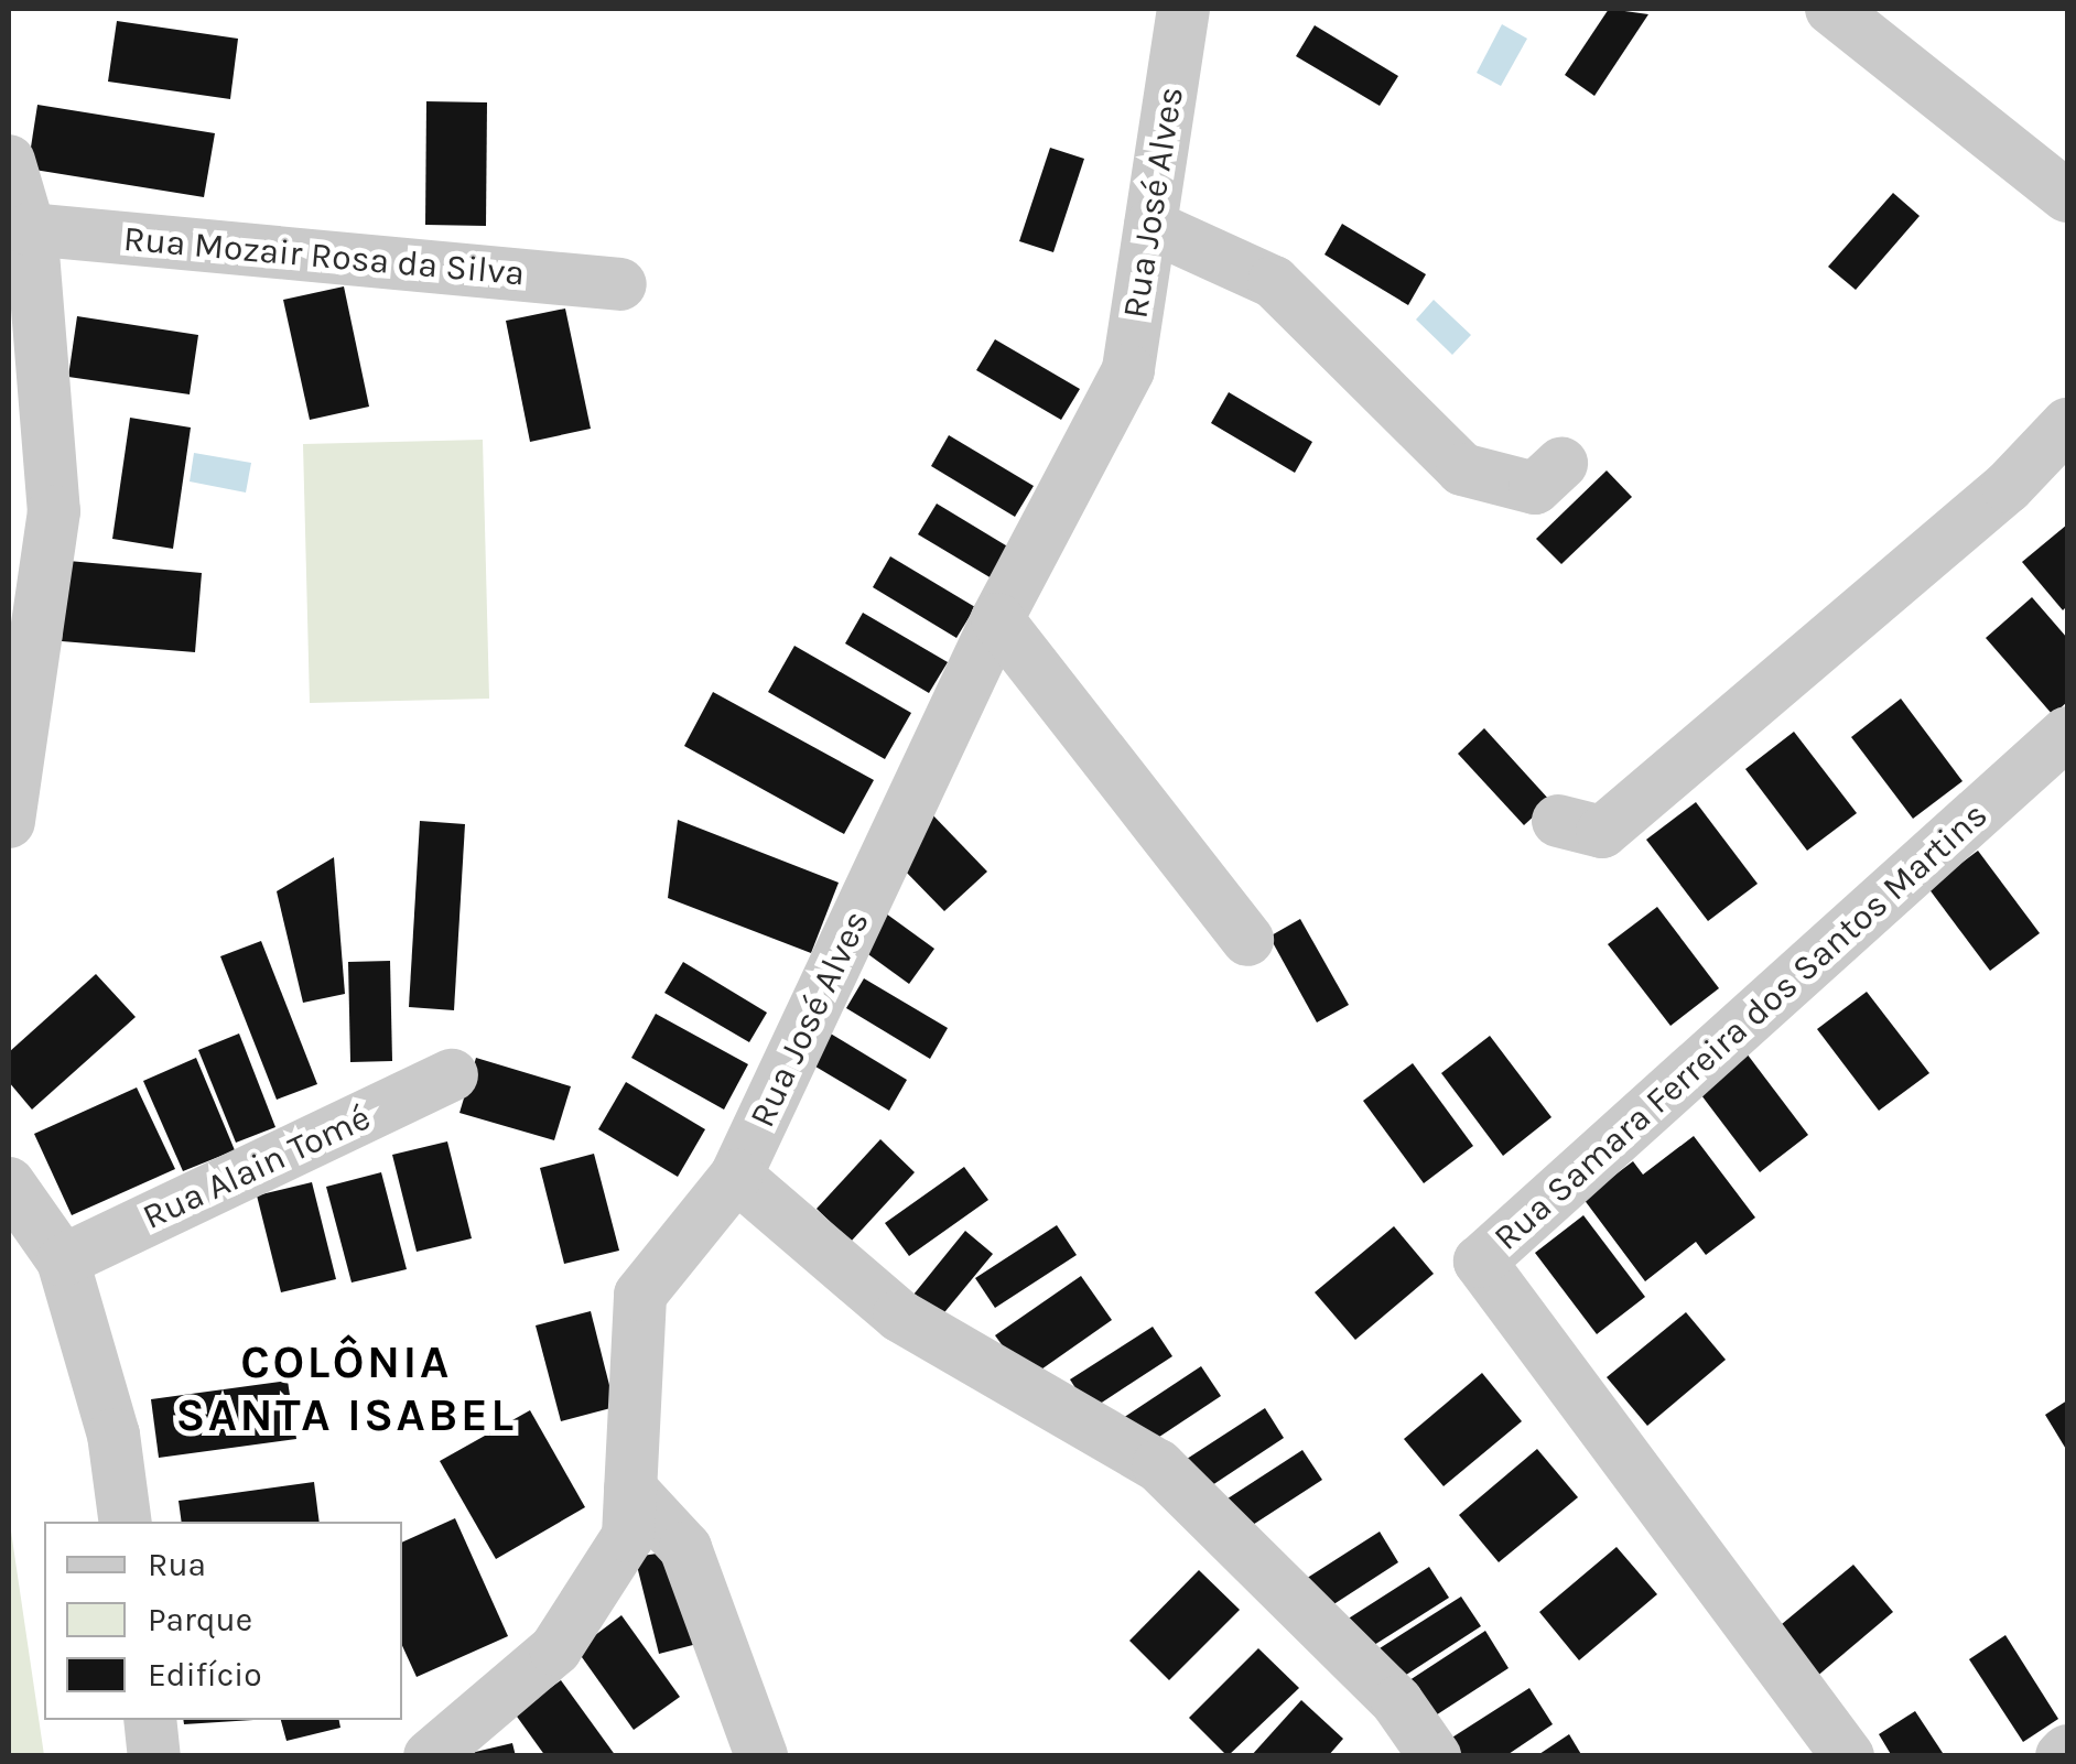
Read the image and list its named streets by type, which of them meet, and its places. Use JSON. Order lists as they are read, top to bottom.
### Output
{
  "streets": {
    "street": [
      "Rua José Alves",
      "Rua Mozair Rosa da Silva",
      "Rua Samara Ferreira dos Santos Martins",
      "Rua Alain Tomé"
    ]
  },
  "districts": ["COLÔNIA SANTA ISABEL"],
  "legend": ["Rua", "Parque", "Edifício"]
}
